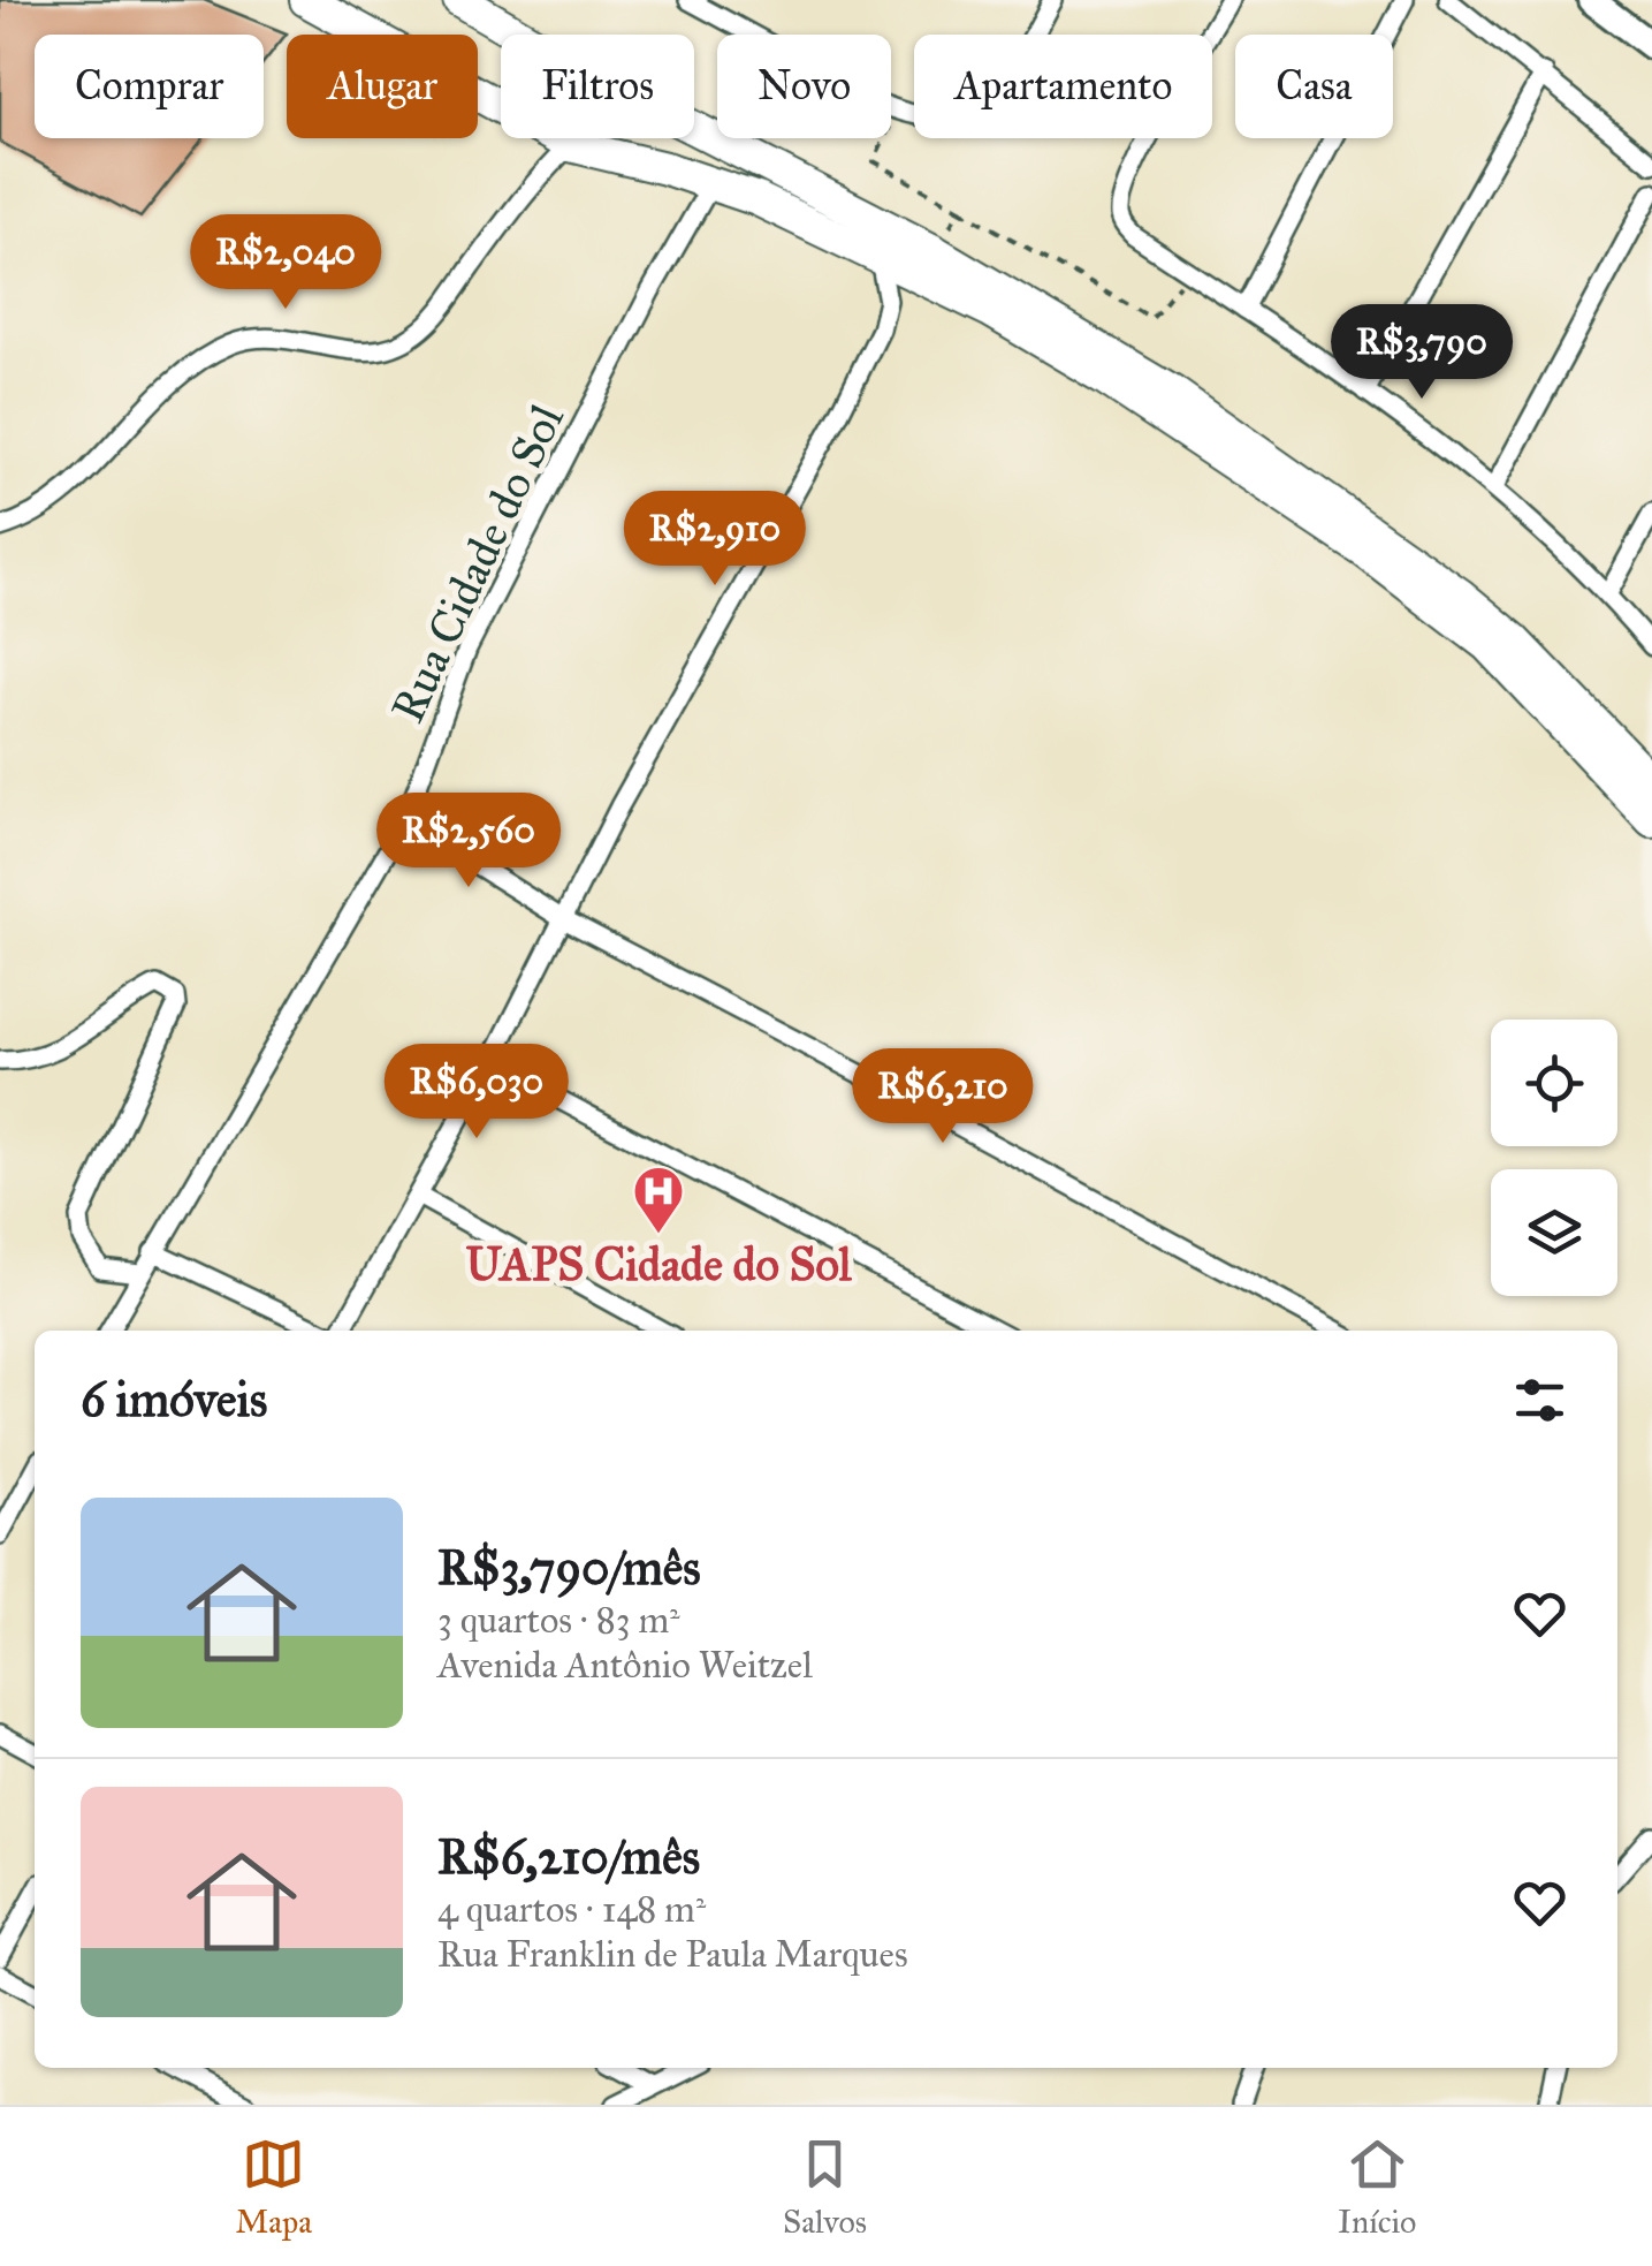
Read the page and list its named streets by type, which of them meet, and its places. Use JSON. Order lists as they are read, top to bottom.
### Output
{
  "streets": {
    "street": ["Rua Cidade do Sol"]
  },
  "places": {
    "hospital": ["UAPS Cidade do Sol"]
  },
  "page": {
    "chip": [
      "Comprar",
      "Alugar",
      "Filtros",
      "Novo",
      "Apartamento",
      "Casa"
    ],
    "price": [
      "R$2,040",
      "R$3,790",
      "R$2,910",
      "R$2,560",
      "R$6,030",
      "R$6,210"
    ],
    "heading": "6 imóveis",
    "list": [
      {
        "name": "R$3,790/mês",
        "note": "3 quartos · 83 m² · Avenida Antônio Weitzel"
      },
      {
        "name": "R$6,210/mês",
        "note": "4 quartos · 148 m² · Rua Franklin de Paula Marques"
      }
    ],
    "tabs": ["Mapa", "Salvos", "Início"]
  }
}
